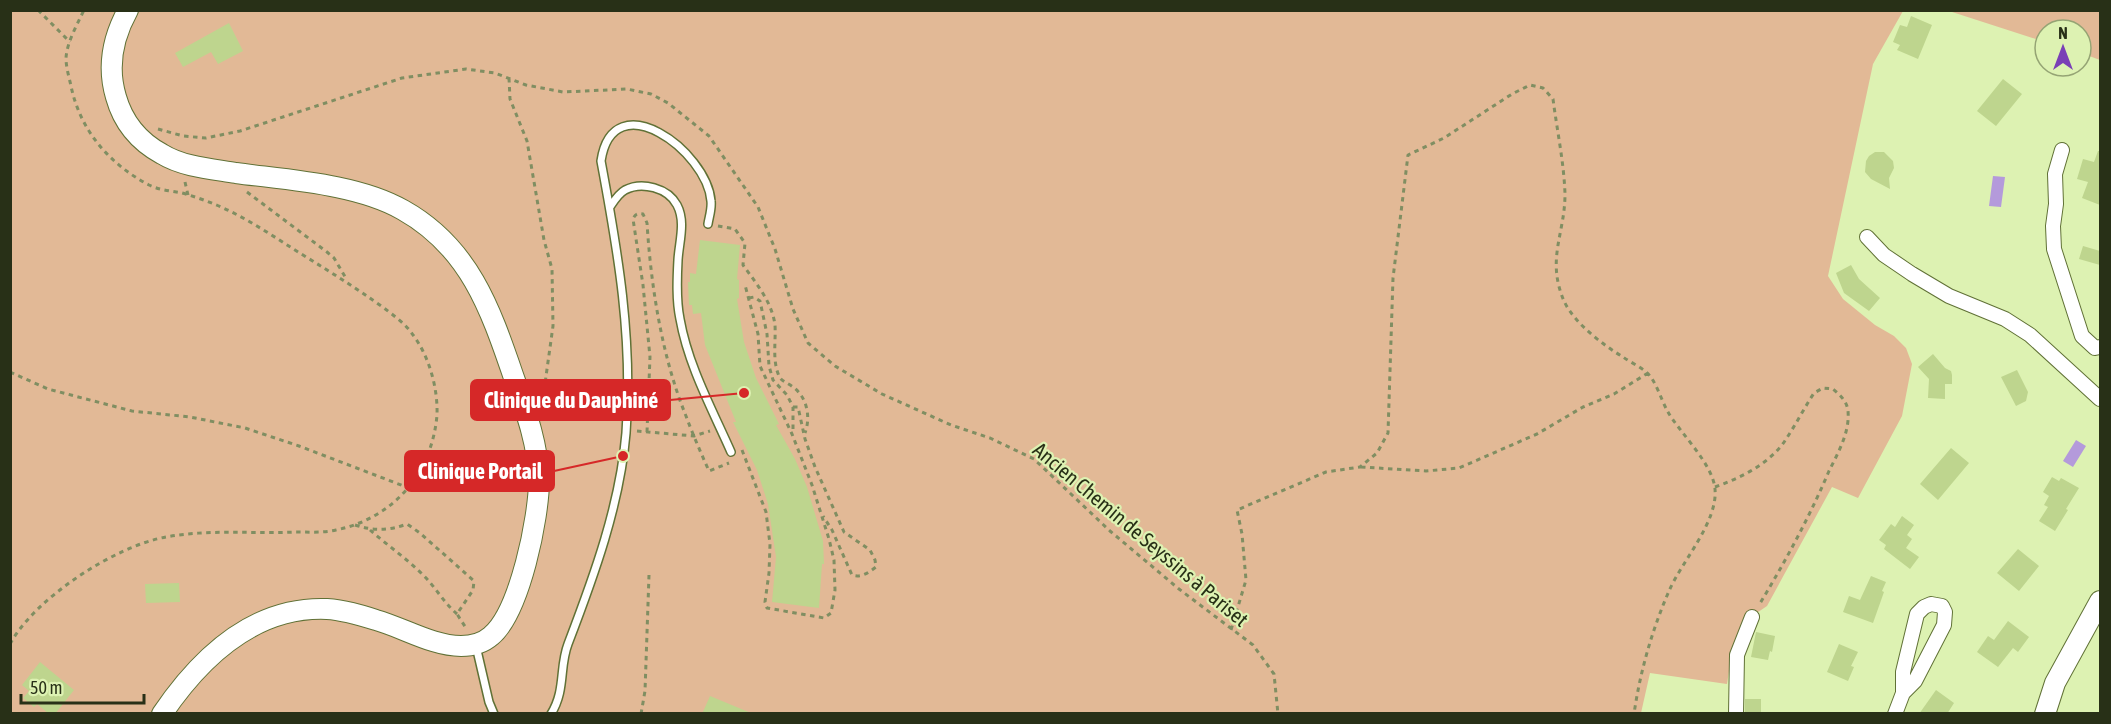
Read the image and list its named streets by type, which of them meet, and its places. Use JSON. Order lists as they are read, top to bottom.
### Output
{
  "streets": {
    "path": ["Ancien Chemin de Seyssins à Pariset"]
  },
  "places": ["Clinique du Dauphiné", "Clinique Portail"],
  "scale_bar": "50 m",
  "north": "top"
}
